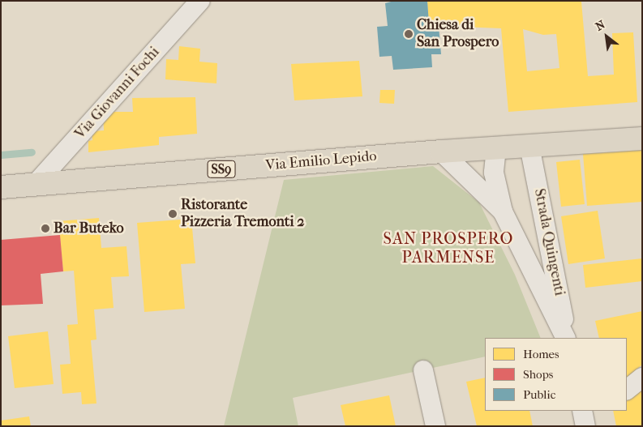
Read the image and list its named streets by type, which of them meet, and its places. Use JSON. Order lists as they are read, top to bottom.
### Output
{
  "streets": {
    "main road": ["Via Emilio Lepido", "SS9"],
    "street": ["Via Giovanni Fochi", "Strada Quingenti"]
  },
  "crossings": [
    ["Via Giovanni Fochi", "Via Emilio Lepido"],
    ["Via Emilio Lepido", "Strada Quingenti"]
  ],
  "districts": ["SAN PROSPERO PARMENSE"],
  "places": ["Chiesa di San Prospero", "Ristorante Pizzeria Tremonti 2", "Bar Buteko"],
  "legend": ["Homes", "Shops", "Public"],
  "north": "top left"
}
